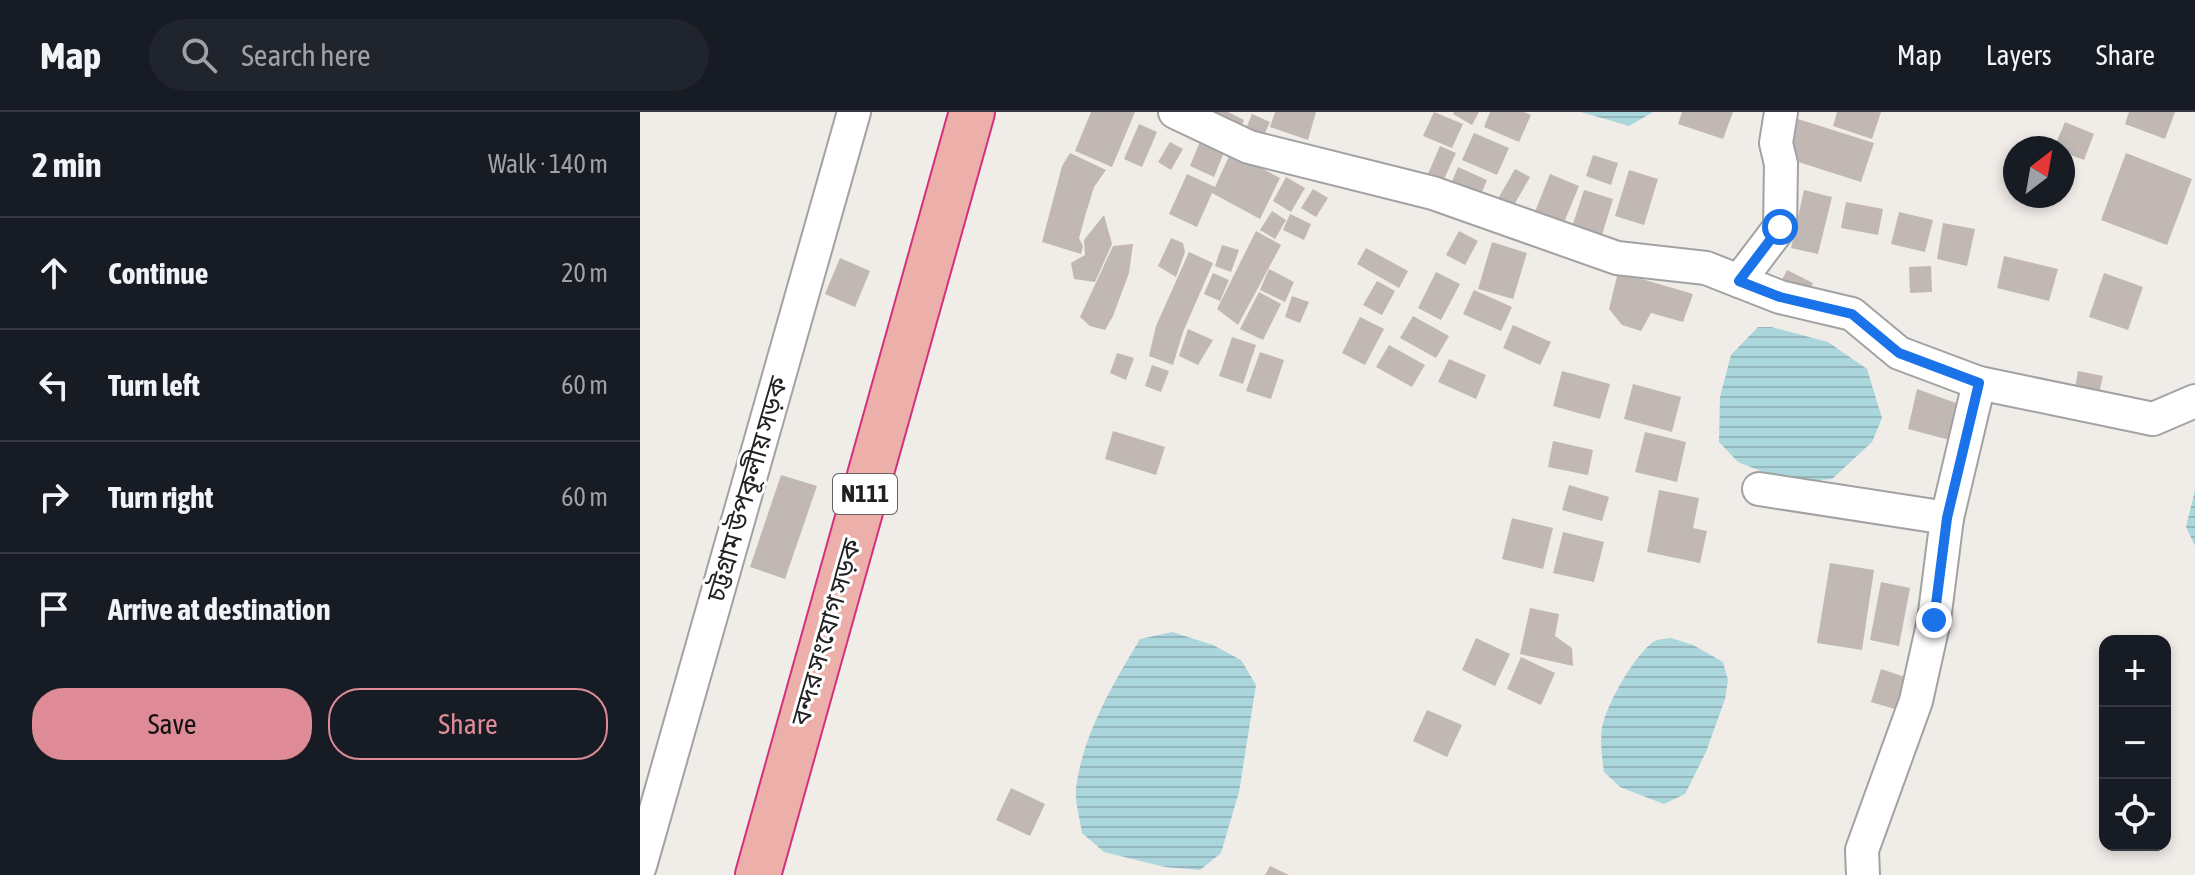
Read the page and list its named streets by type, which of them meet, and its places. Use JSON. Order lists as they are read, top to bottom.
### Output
{
  "streets": {
    "highway": ["N111", "বন্দর সংযোগ সড়ক"],
    "street": ["চট্টগ্রাম উপকূলীয় সড়ক"]
  },
  "north": "top right",
  "page": {
    "header": "Map",
    "search": "Search here",
    "nav": ["Map", "Layers", "Share"],
    "heading": ["2 min", "Walk · 140 m"],
    "list": [
      ["Continue", "20 m"],
      ["Turn left", "60 m"],
      ["Turn right", "60 m"],
      "Arrive at destination"
    ],
    "map_buttons": ["+", "−"],
    "buttons": ["Save", "Share"]
  }
}
